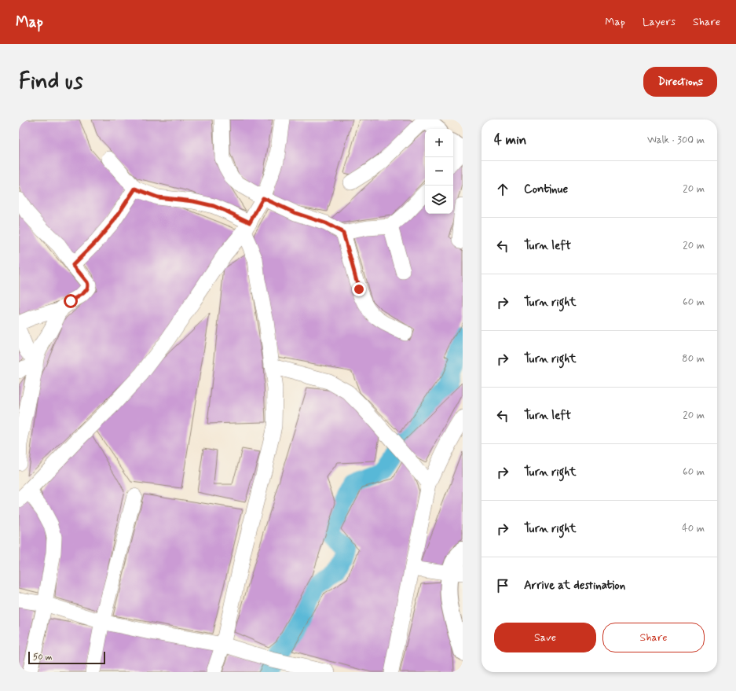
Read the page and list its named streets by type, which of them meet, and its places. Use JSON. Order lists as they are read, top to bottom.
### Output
{
  "scale_bar": "50 m",
  "page": {
    "header": "Map",
    "nav": ["Map", "Layers", "Share"],
    "buttons": [
      "Directions",
      ["Save", "Share"]
    ],
    "title": "Find us",
    "heading": ["4 min", "Walk · 300 m"],
    "map_buttons": ["+", "−"],
    "list": [
      ["Continue", "20 m"],
      ["Turn left", "20 m"],
      ["Turn right", "60 m"],
      ["Turn right", "80 m"],
      ["Turn left", "20 m"],
      ["Turn right", "60 m"],
      ["Turn right", "40 m"],
      "Arrive at destination"
    ],
    "scale": "50 m"
  }
}
